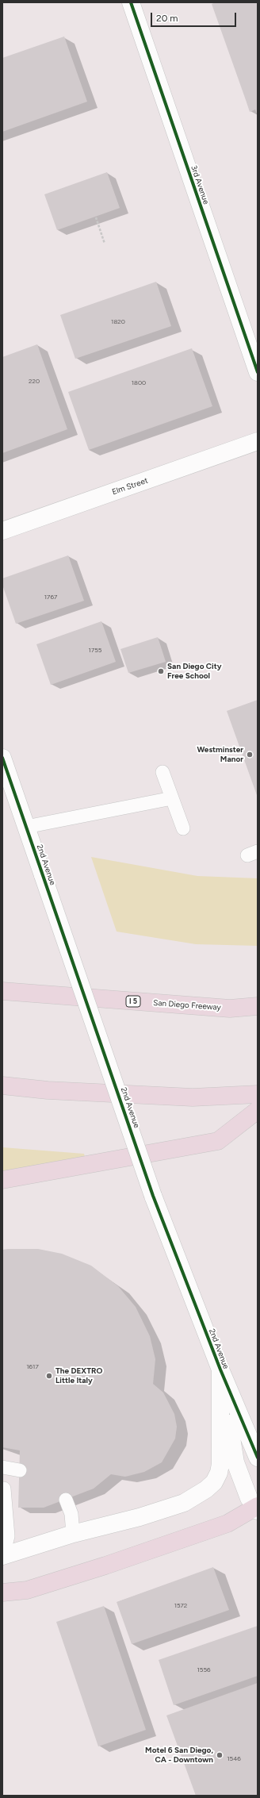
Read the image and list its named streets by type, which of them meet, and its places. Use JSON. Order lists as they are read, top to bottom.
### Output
{
  "streets": {
    "highway": ["I 5", "San Diego Freeway"],
    "street": ["3rd Avenue", "Elm Street", "2nd Avenue"]
  },
  "places": [
    "San Diego City Free School",
    "Westminster Manor",
    "The DEXTRO Little Italy",
    "Motel 6 San Diego, CA - Downtown"
  ],
  "house_numbers": [
    "1820",
    "220",
    "1800",
    "1767",
    "1755",
    "1617",
    "1572",
    "1556",
    "1546"
  ],
  "scale_bar": "20 m"
}
